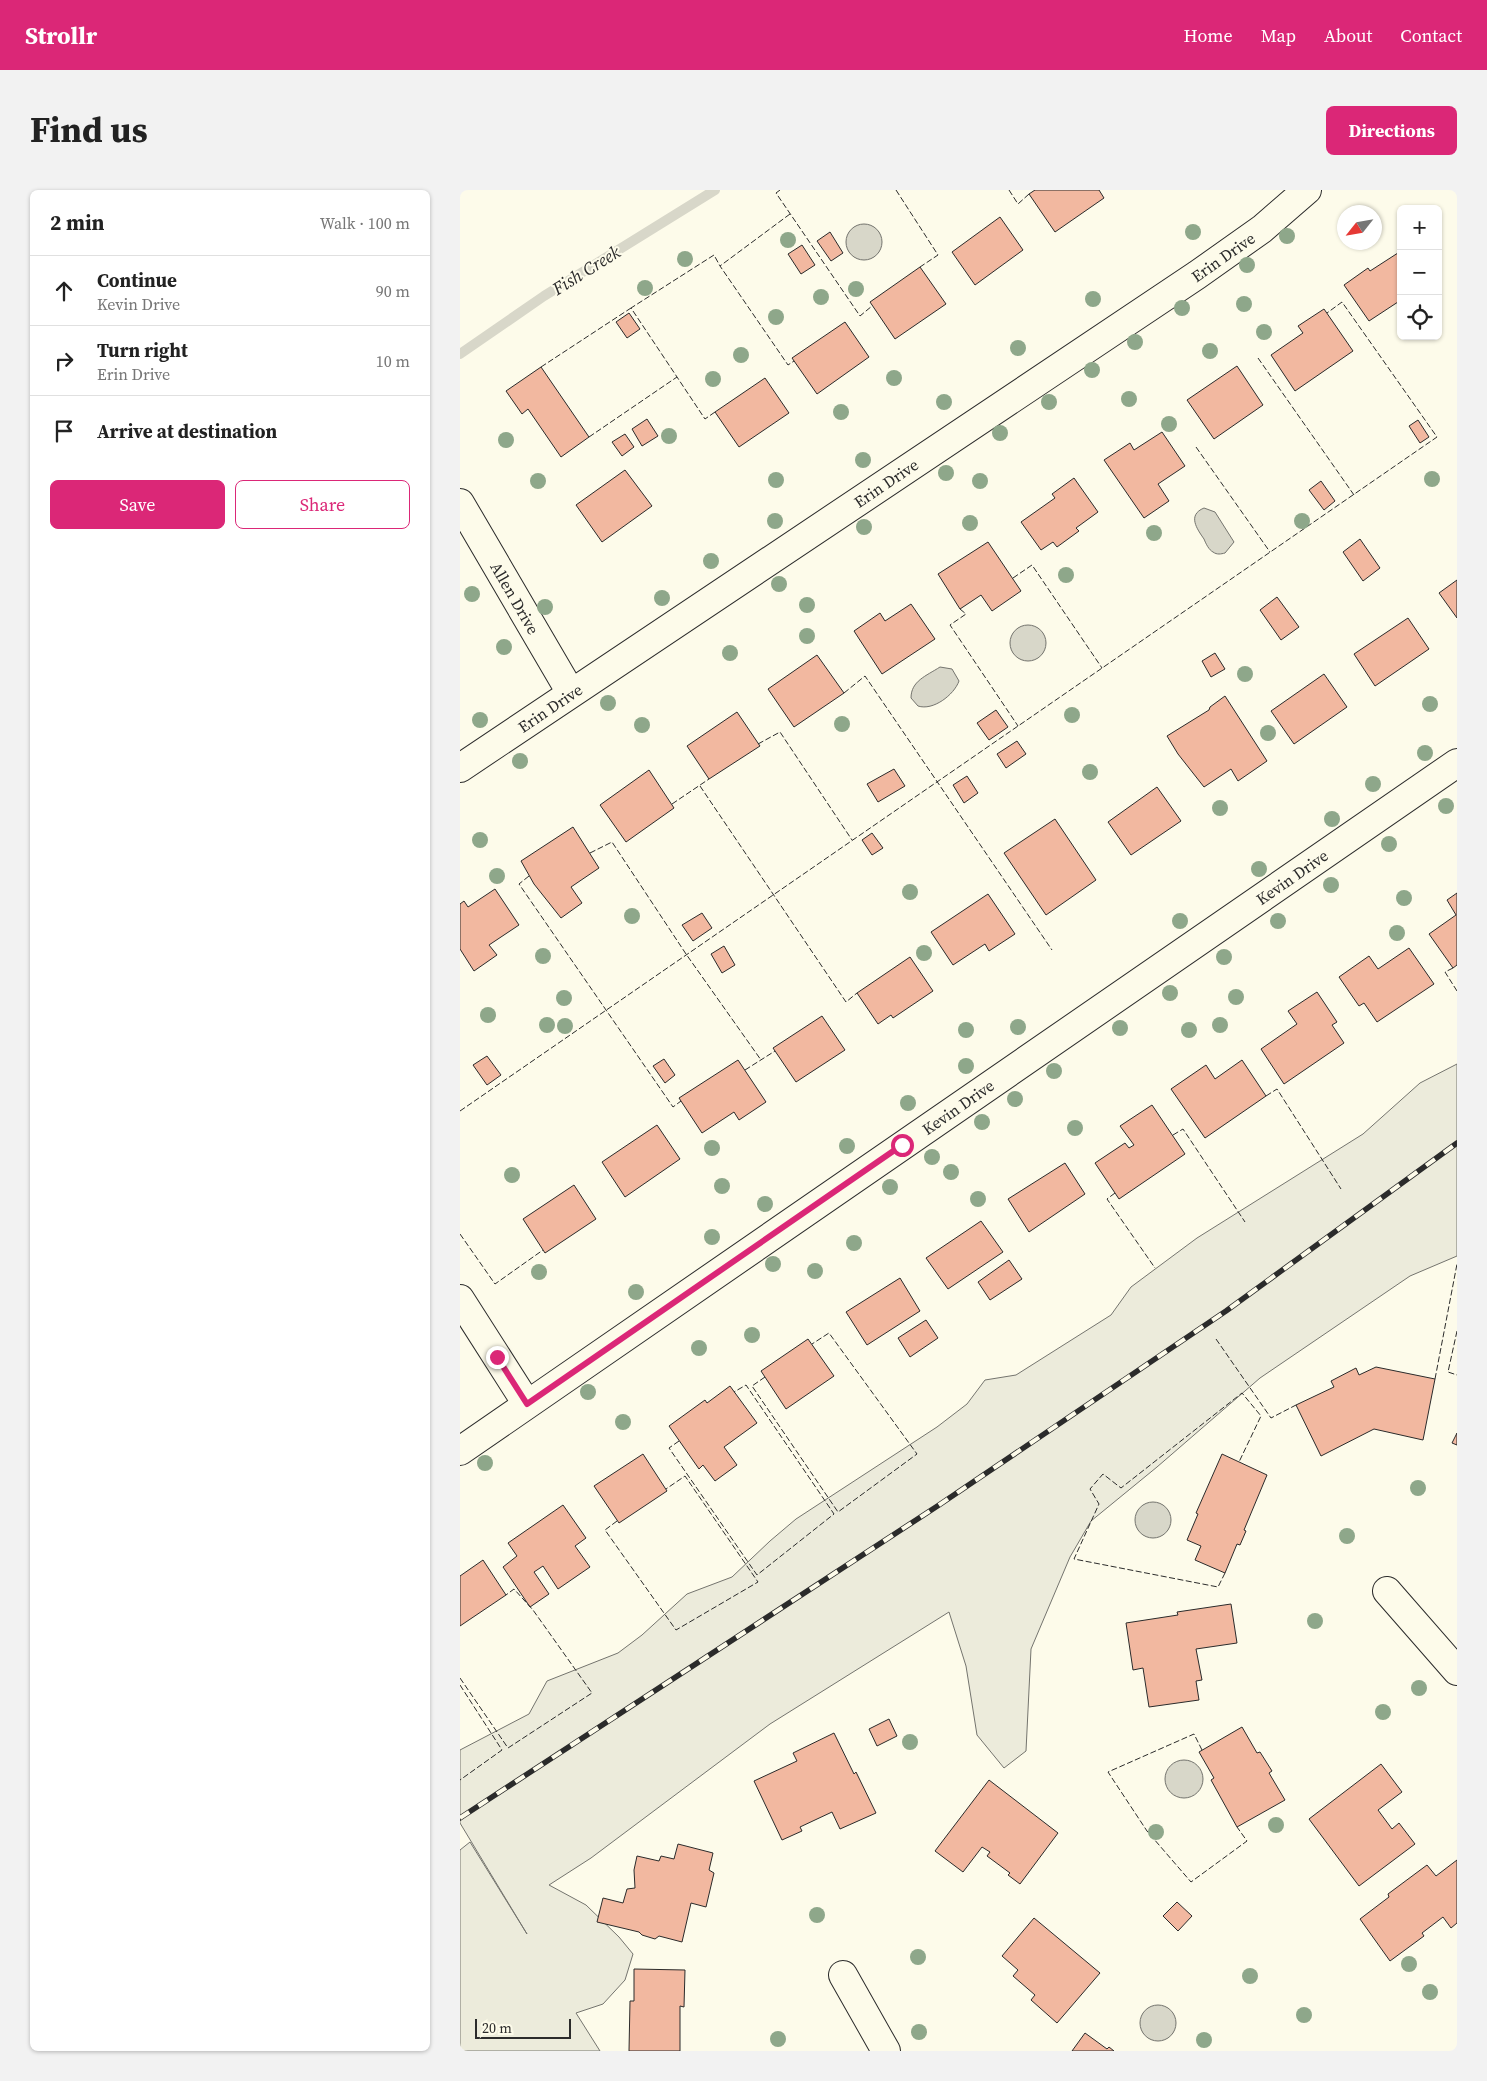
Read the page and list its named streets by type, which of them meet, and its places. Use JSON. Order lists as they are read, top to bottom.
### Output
{
  "streets": {
    "street": ["Erin Drive", "Allen Drive", "Kevin Drive"]
  },
  "crossings": [
    ["Erin Drive", "Allen Drive"]
  ],
  "water": ["Fish Creek"],
  "scale_bar": "20 m",
  "north": "bottom left",
  "page": {
    "header": "Strollr",
    "nav": [
      "Home",
      "Map",
      "About",
      "Contact"
    ],
    "title": "Find us",
    "buttons": [
      "Directions",
      ["Save", "Share"]
    ],
    "heading": ["2 min", "Walk · 100 m"],
    "map_buttons": ["+", "−"],
    "list": [
      ["Continue", "Kevin Drive", "90 m"],
      ["Turn right", "Erin Drive", "10 m"],
      "Arrive at destination"
    ],
    "scale": "20 m"
  }
}
